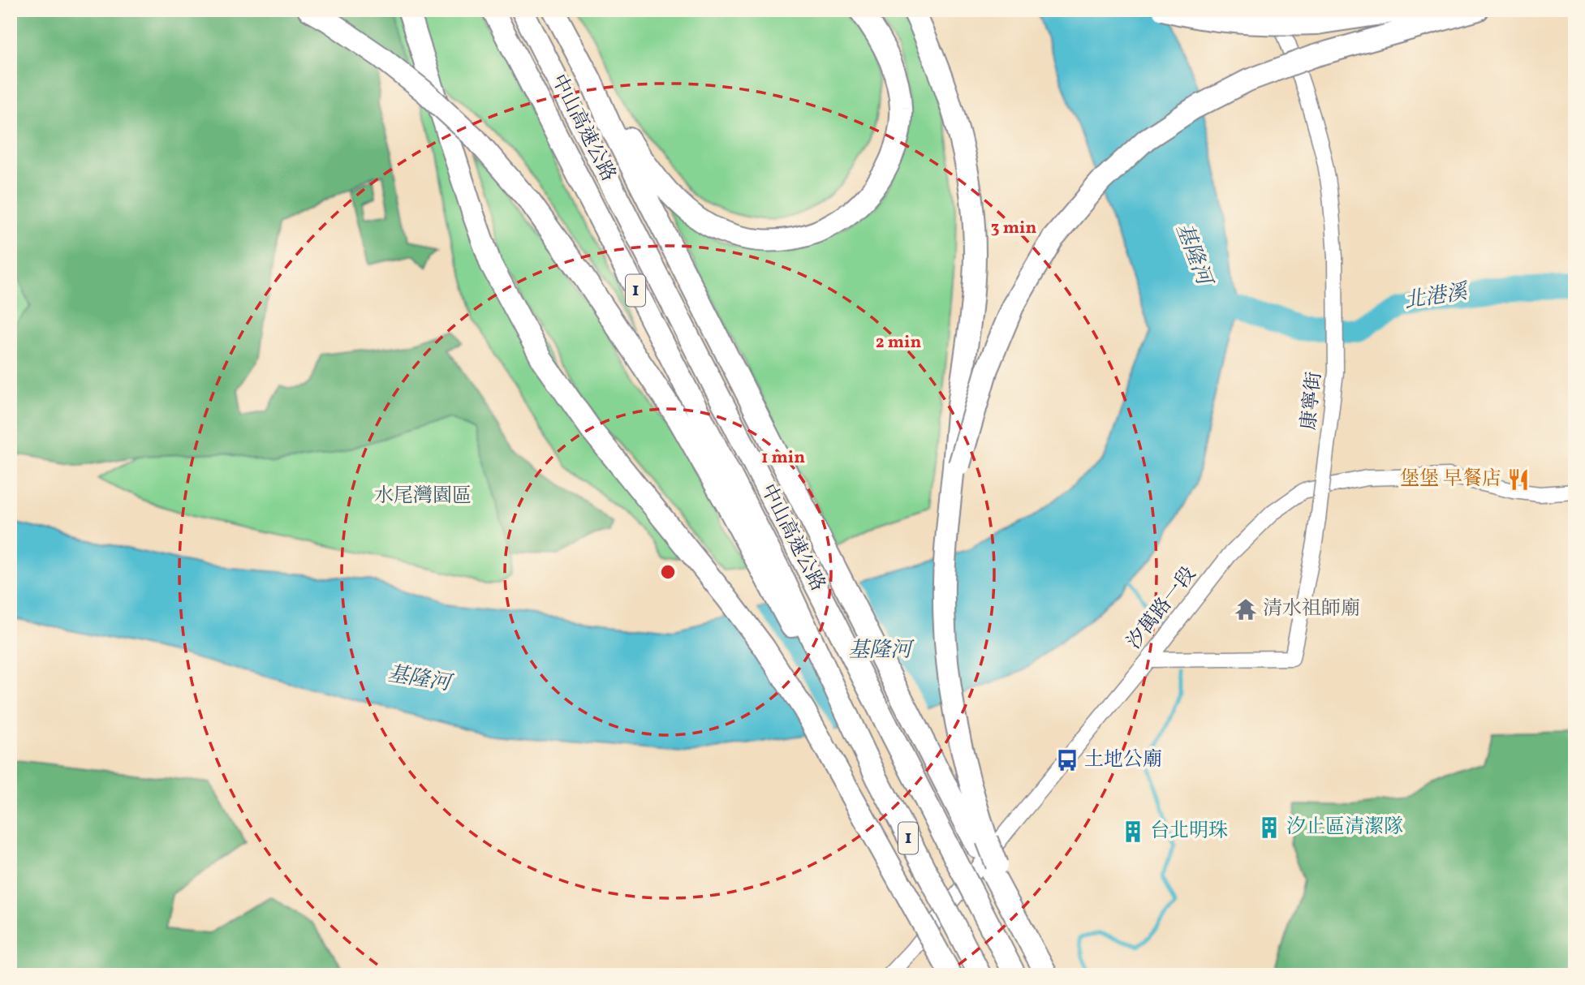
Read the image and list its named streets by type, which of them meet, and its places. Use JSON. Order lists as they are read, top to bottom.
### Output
{
  "streets": {
    "highway": ["中山高速公路", "1"],
    "street": ["康寧街", "汐萬路一段"]
  },
  "crossings": [
    ["中山高速公路", "1"],
    ["康寧街", "汐萬路一段"]
  ],
  "water": ["基隆河", "北港溪"],
  "parks": ["水尾灣園區"],
  "places": {
    "restaurant": ["堡堡 早餐店"],
    "temple": ["清水祖師廟"],
    "bus stop": ["土地公廟"],
    "building": ["汐止區清潔隊", "台北明珠"]
  },
  "rings": ["3 min", "2 min", "1 min"]
}
